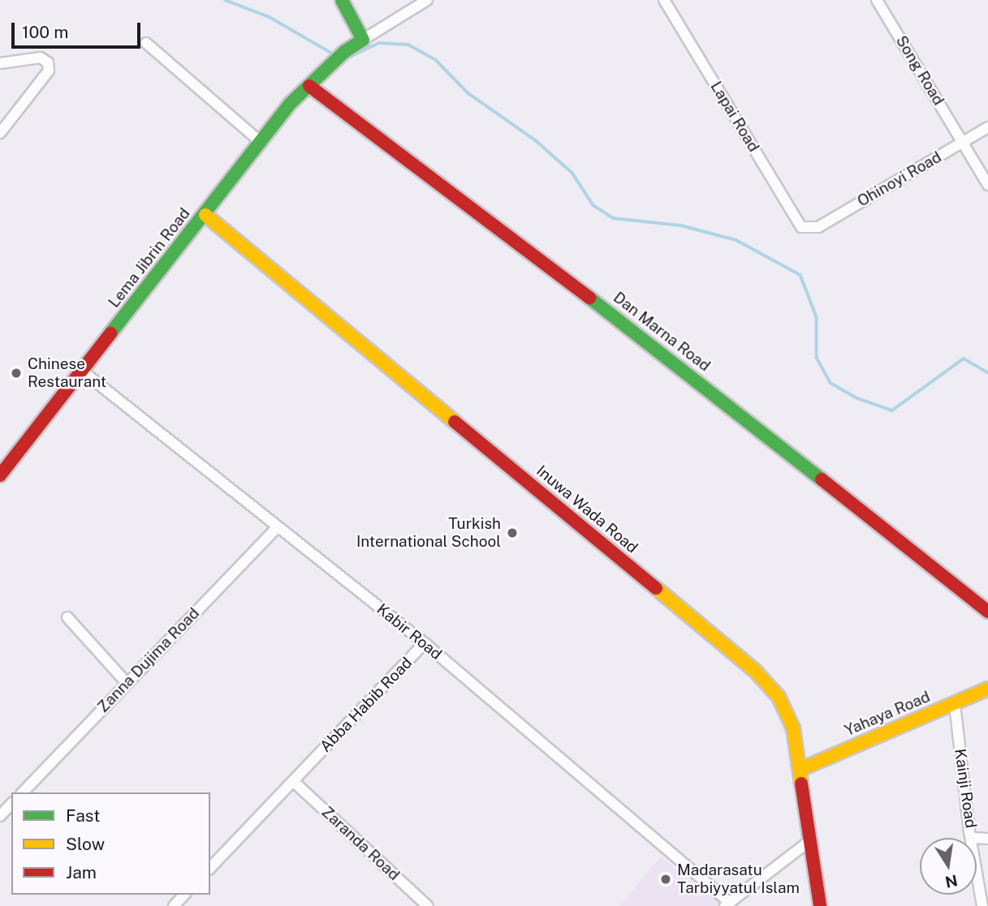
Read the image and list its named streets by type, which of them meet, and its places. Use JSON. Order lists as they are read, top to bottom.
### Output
{
  "streets": {
    "street": [
      "Song Road",
      "Lapai Road",
      "Ohinoyi Road",
      "Lema Jibrin Road",
      "Dan Marna Road",
      "Inuwa Wada Road",
      "Kabir Road",
      "Zanna Dujima Road",
      "Abba Habib Road",
      "Yahaya Road",
      "Kainji Road",
      "Zaranda Road"
    ]
  },
  "crossings": [
    ["Song Road", "Ohinoyi Road"],
    ["Lapai Road", "Ohinoyi Road"],
    ["Lema Jibrin Road", "Dan Marna Road"],
    ["Lema Jibrin Road", "Inuwa Wada Road"],
    ["Lema Jibrin Road", "Kabir Road"],
    ["Inuwa Wada Road", "Yahaya Road"],
    ["Kabir Road", "Zanna Dujima Road"],
    ["Kabir Road", "Abba Habib Road"],
    ["Abba Habib Road", "Zaranda Road"],
    ["Yahaya Road", "Kainji Road"]
  ],
  "places": ["Chinese Restaurant", "Turkish International School", "Madarasatu Tarbiyyatul Islam"],
  "legend": ["Fast", "Slow", "Jam"],
  "scale_bar": "100 m",
  "north": "bottom"
}
